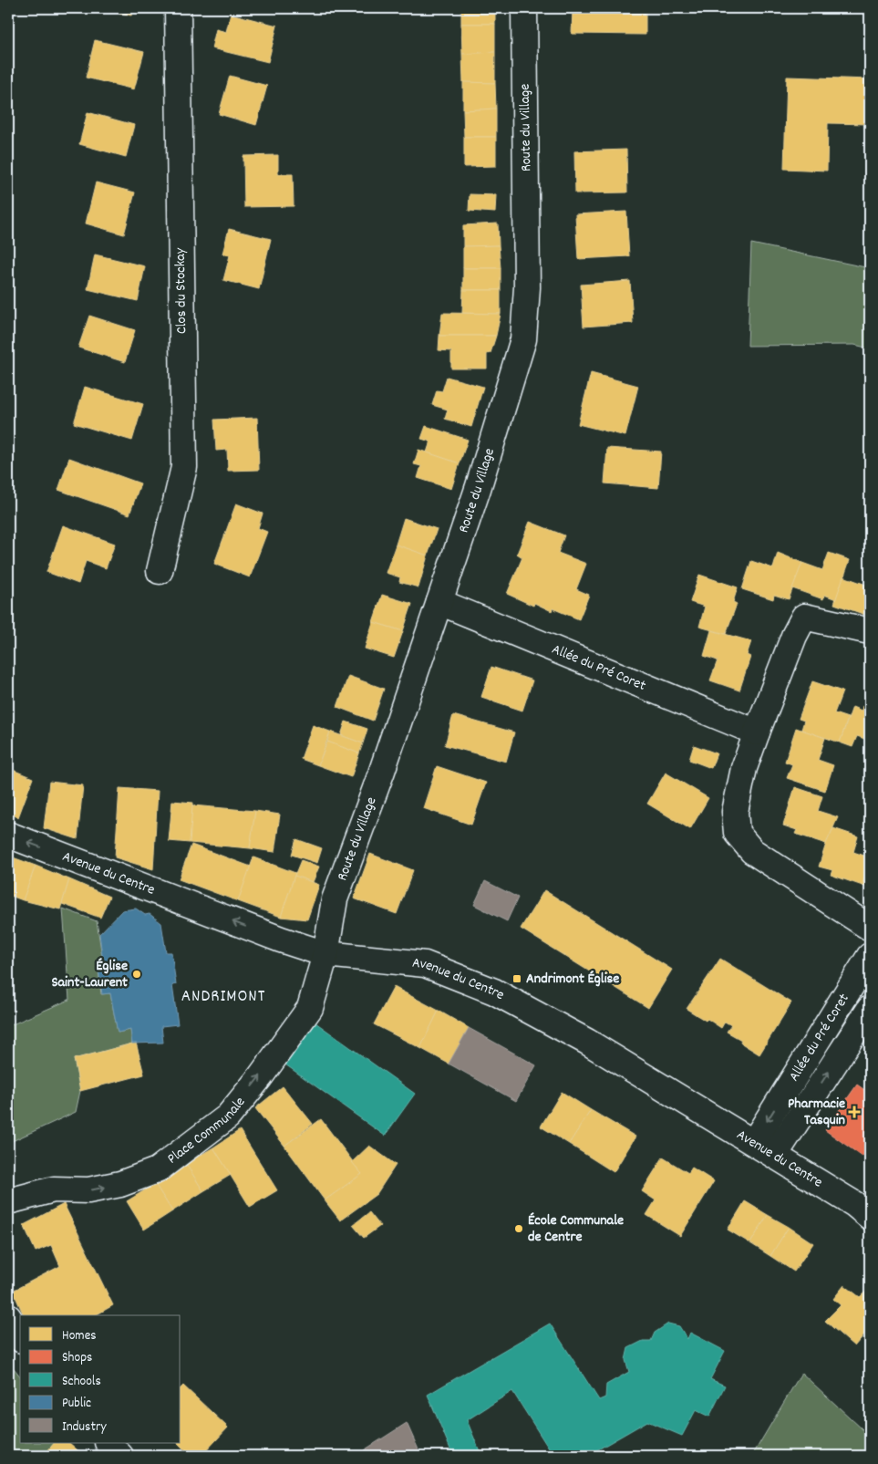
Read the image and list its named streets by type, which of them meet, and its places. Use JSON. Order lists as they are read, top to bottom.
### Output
{
  "streets": {
    "street": [
      "Route du Village",
      "Clos du Stockay",
      "Allée du Pré Coret",
      "Avenue du Centre",
      "Place Communale"
    ]
  },
  "crossings": [
    ["Route du Village", "Allée du Pré Coret"],
    ["Route du Village", "Avenue du Centre"],
    ["Route du Village", "Place Communale"],
    ["Allée du Pré Coret", "Avenue du Centre"],
    ["Avenue du Centre", "Place Communale"]
  ],
  "one_way": ["Avenue du Centre", "Place Communale"],
  "districts": ["ANDRIMONT"],
  "places": {
    "other": ["Église Saint-Laurent", "École Communale de Centre"],
    "transit": ["Andrimont Église"],
    "health": ["Pharmacie Tasquin"]
  },
  "legend": [
    "Homes",
    "Shops",
    "Schools",
    "Public",
    "Industry"
  ]
}
